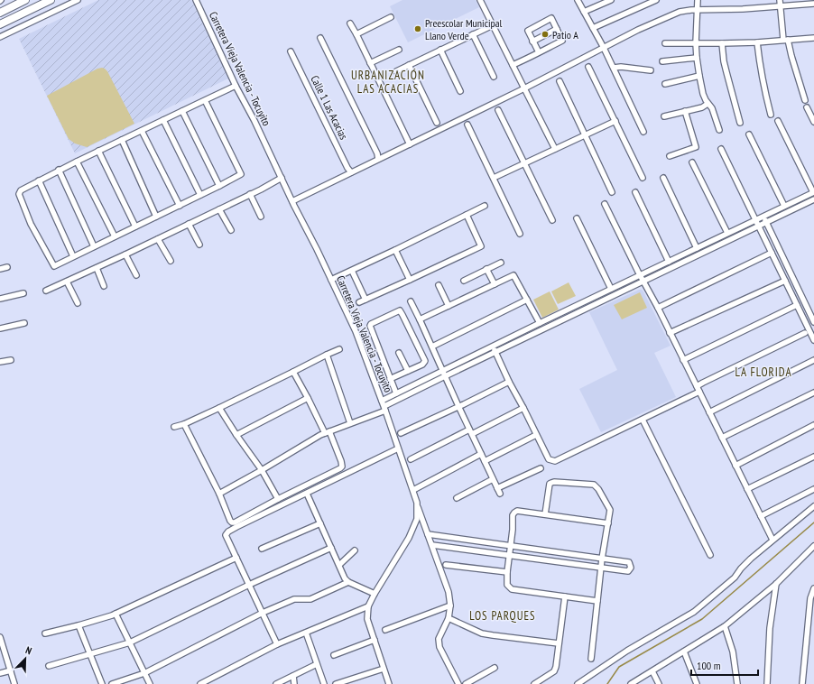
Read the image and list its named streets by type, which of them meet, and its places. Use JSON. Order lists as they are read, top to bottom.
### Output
{
  "streets": {
    "street": ["Carretera Vieja Valencia - Tocuyito", "Calle 1 Las Acacias"]
  },
  "districts": ["URBANIZACIÓN LAS ACACIAS", "LA FLORIDA", "LOS PARQUES"],
  "places": ["Preescolar Municipal Llano Verde", "Patio A"],
  "scale_bar": "100 m",
  "north": "top right"
}
